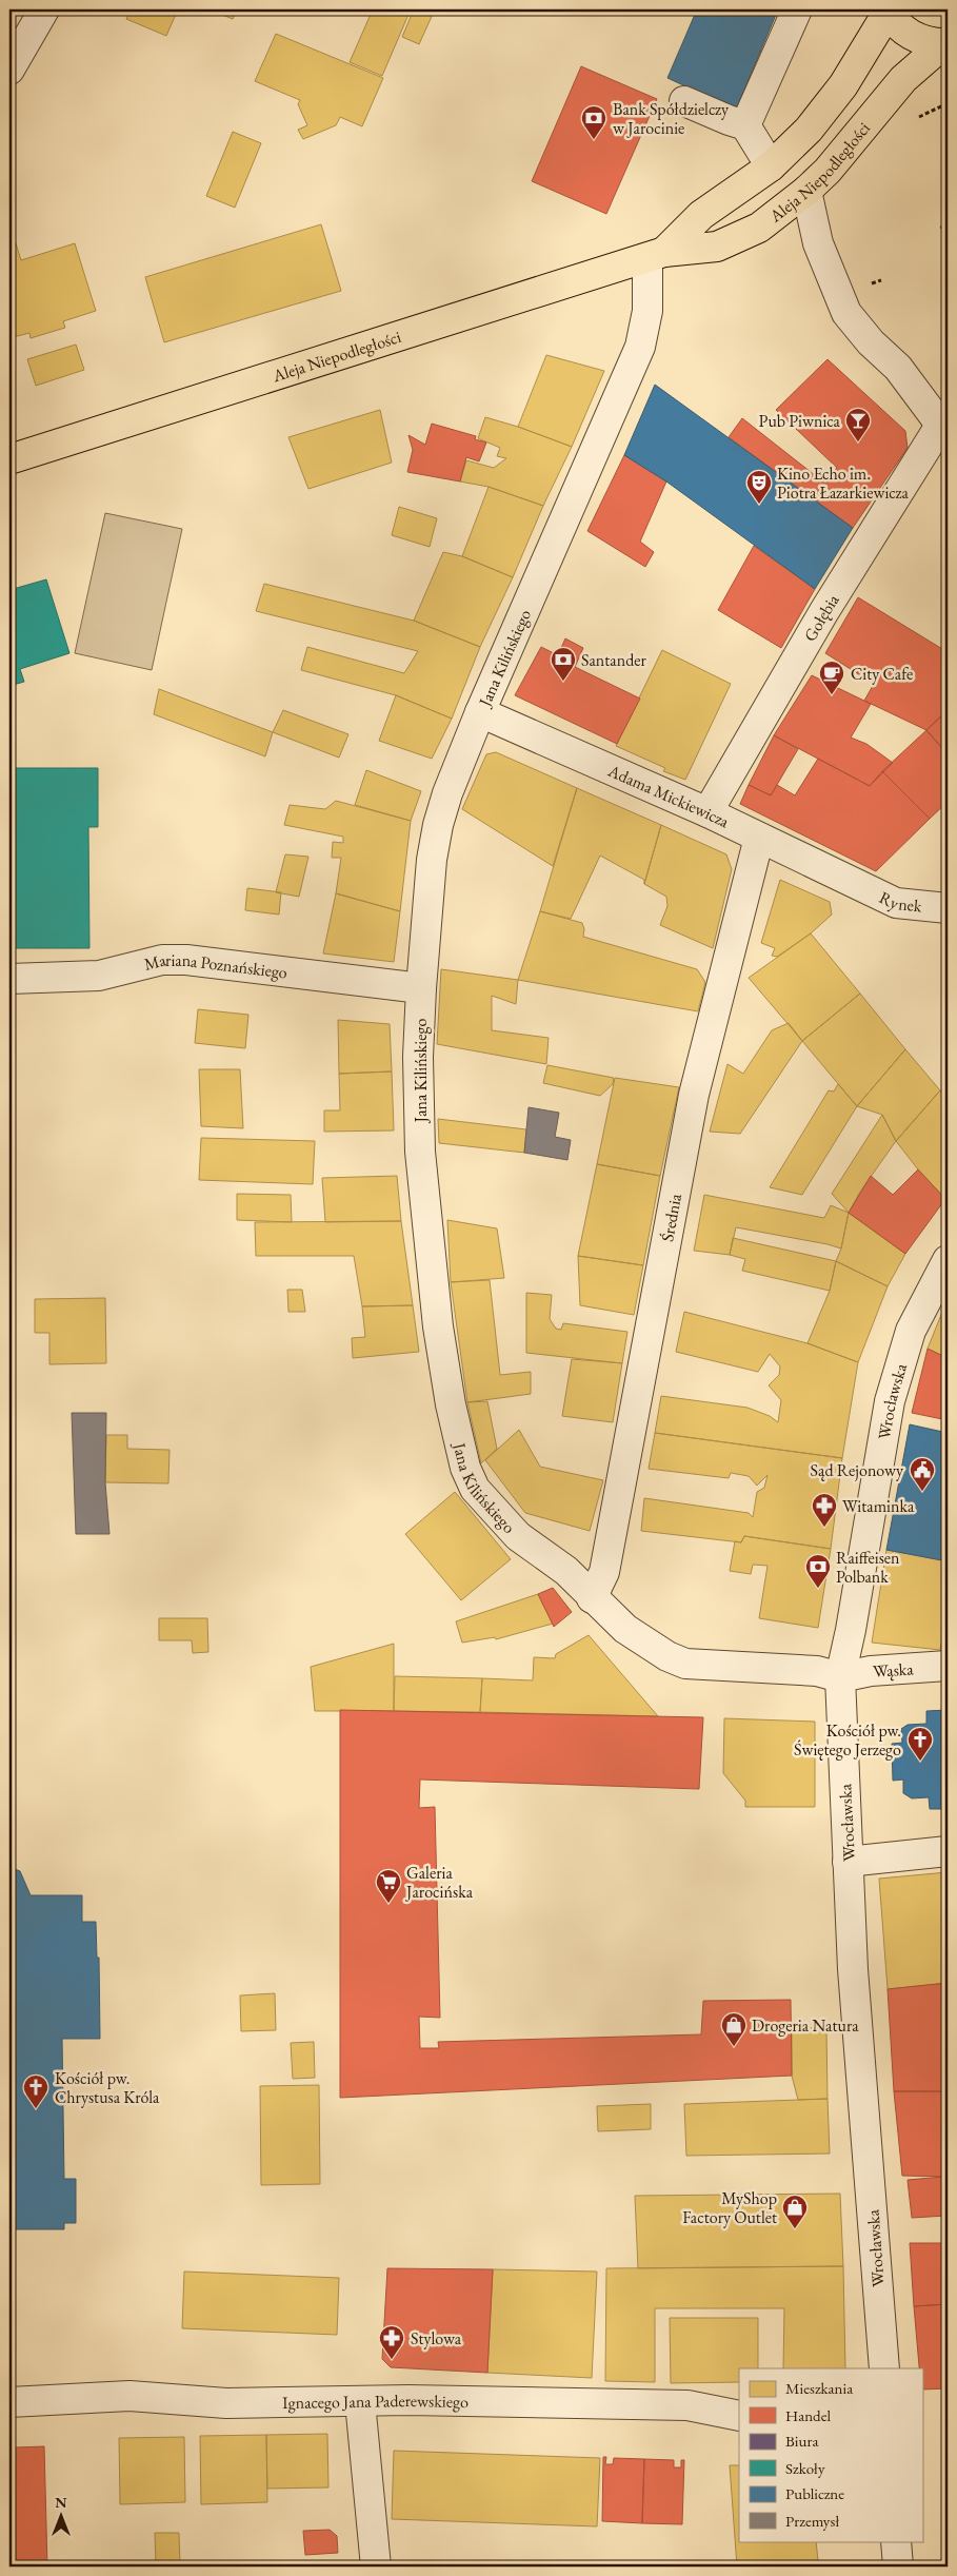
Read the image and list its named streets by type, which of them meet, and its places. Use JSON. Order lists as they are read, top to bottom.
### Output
{
  "streets": {
    "main road": ["Aleja Niepodległości"],
    "street": [
      "Gołębia",
      "Jana Kilińskiego",
      "Adama Mickiewicza",
      "Rynek",
      "Mariana Poznańskiego",
      "Średnia",
      "Wrocławska",
      "Wąska",
      "Ignacego Jana Paderewskiego"
    ]
  },
  "crossings": [
    ["Aleja Niepodległości", "Jana Kilińskiego"],
    ["Gołębia", "Adama Mickiewicza"],
    ["Jana Kilińskiego", "Adama Mickiewicza"],
    ["Jana Kilińskiego", "Mariana Poznańskiego"],
    ["Jana Kilińskiego", "Średnia"],
    ["Jana Kilińskiego", "Wrocławska"],
    ["Jana Kilińskiego", "Wąska"],
    ["Adama Mickiewicza", "Rynek"],
    ["Adama Mickiewicza", "Średnia"],
    ["Wrocławska", "Wąska"]
  ],
  "places": {
    "bank": ["Bank Spółdzielczy w Jarocinie", "Santander", "Raiffeisen Polbank"],
    "bar": ["Pub Piwnica"],
    "theatre": ["Kino Echo im. Piotra Łazarkiewicza"],
    "cafe": ["City Cafe"],
    "public building": ["Sąd Rejonowy"],
    "pharmacy": ["Witaminka", "Stylowa"],
    "church": ["Kościół pw. Świętego Jerzego", "Kościół pw. Chrystusa Króla"],
    "supermarket": ["Galeria Jarocińska"],
    "shop": ["Drogeria Natura", "MyShop Factory Outlet"]
  },
  "legend": [
    "Mieszkania",
    "Handel",
    "Biura",
    "Szkoły",
    "Publiczne",
    "Przemysł"
  ],
  "north": "top"
}
